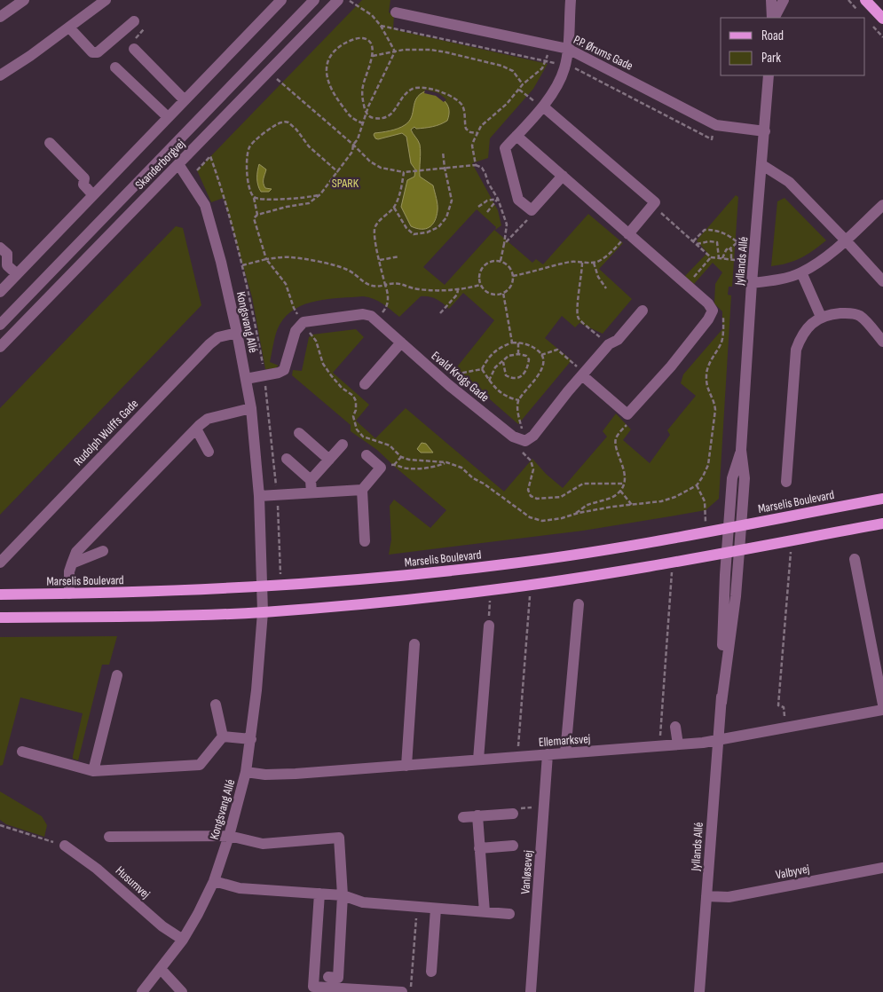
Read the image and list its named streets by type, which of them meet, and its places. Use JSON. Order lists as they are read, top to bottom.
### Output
{
  "streets": {
    "main road": ["Marselis Boulevard"],
    "street": [
      "P.P. Ørums Gade",
      "Skanderborgvej",
      "Jyllands Allé",
      "Kongsvang Allé",
      "Evald Krogs Gade",
      "Rudolph Wulffs Gade",
      "Ellemarksvej",
      "Valbyvej",
      "Vanløsevej",
      "Husumvej"
    ]
  },
  "crossings": [
    ["P.P. Ørums Gade", "Jyllands Allé"],
    ["Skanderborgvej", "Kongsvang Allé"],
    ["Jyllands Allé", "Marselis Boulevard"],
    ["Jyllands Allé", "Ellemarksvej"],
    ["Jyllands Allé", "Valbyvej"],
    ["Kongsvang Allé", "Rudolph Wulffs Gade"],
    ["Kongsvang Allé", "Marselis Boulevard"],
    ["Kongsvang Allé", "Ellemarksvej"],
    ["Kongsvang Allé", "Husumvej"],
    ["Ellemarksvej", "Vanløsevej"]
  ],
  "parks": ["SPARK"],
  "legend": ["Road", "Park"]
}
